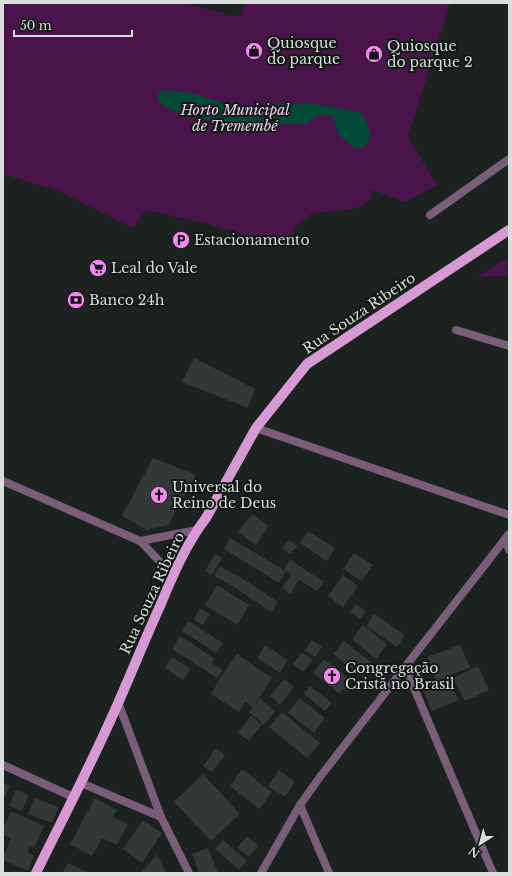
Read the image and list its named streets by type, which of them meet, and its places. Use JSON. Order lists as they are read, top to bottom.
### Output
{
  "streets": {
    "main road": ["Rua Souza Ribeiro"]
  },
  "parks": ["Horto Municipal de Tremembé"],
  "places": {
    "shop": ["Quiosque do parque", "Quiosque do parque 2"],
    "parking": ["Estacionamento"],
    "supermarket": ["Leal do Vale"],
    "bank": ["Banco 24h"],
    "church": ["Universal do Reino de Deus", "Congregação Cristã no Brasil"]
  },
  "scale_bar": "50 m",
  "north": "bottom left"
}
